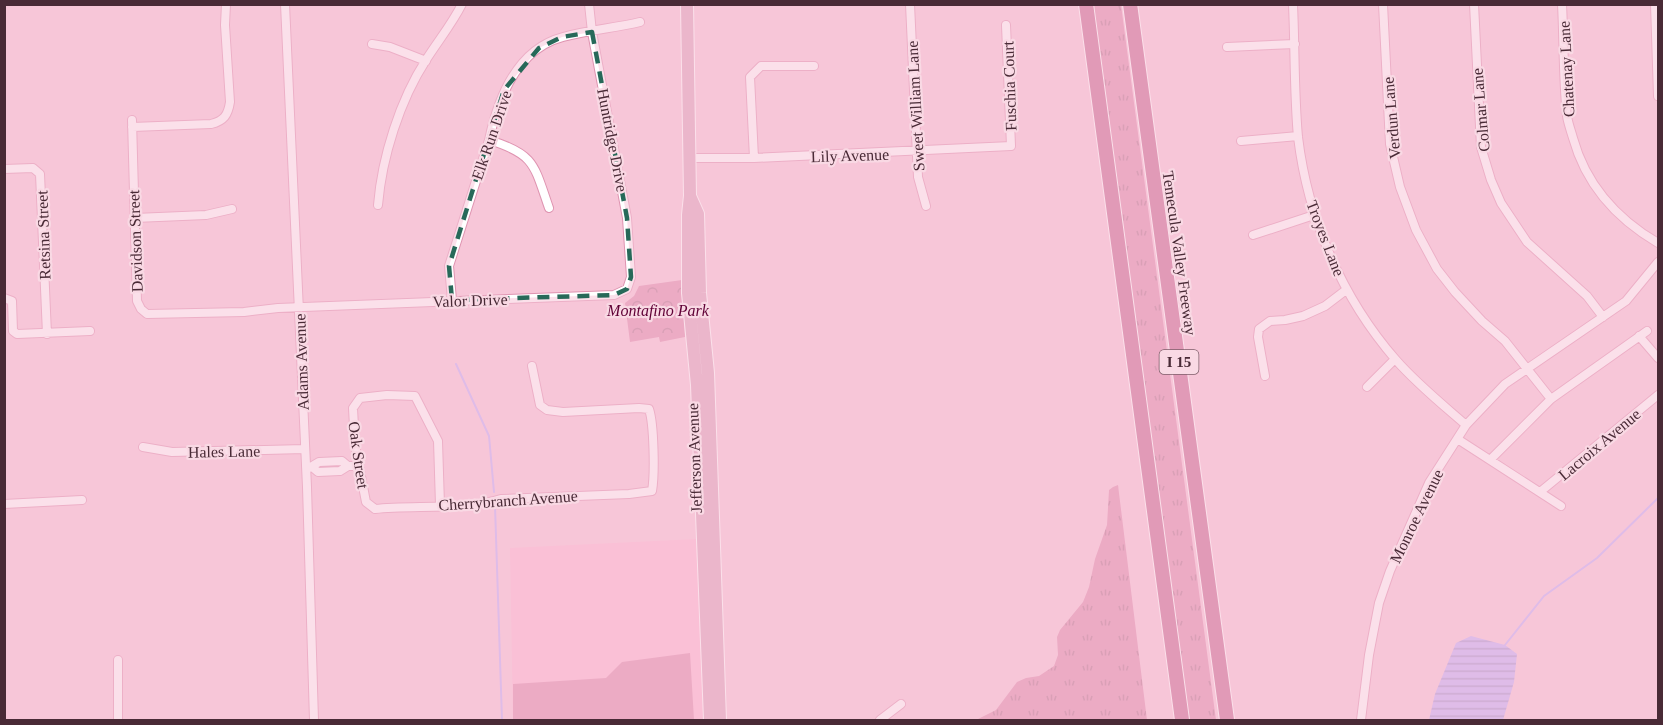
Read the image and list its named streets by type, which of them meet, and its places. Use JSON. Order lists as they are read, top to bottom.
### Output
{
  "streets": {
    "highway": ["Temecula Valley Freeway", "I 15"],
    "main road": ["Jefferson Avenue"],
    "street": [
      "Chatenay Lane",
      "Fuschia Court",
      "Sweet William Lane",
      "Colmar Lane",
      "Verdun Lane",
      "Elk Run Drive",
      "Huntridge Drive",
      "Lily Avenue",
      "Retsina Street",
      "Troyes Lane",
      "Davidson Street",
      "Valor Drive",
      "Adams Avenue",
      "Lacroix Avenue",
      "Hales Lane",
      "Oak Street",
      "Cherrybranch Avenue",
      "Monroe Avenue"
    ]
  },
  "crossings": [
    ["Fuschia Court", "Lily Avenue"],
    ["Sweet William Lane", "Lily Avenue"],
    ["Colmar Lane", "Monroe Avenue"],
    ["Verdun Lane", "Monroe Avenue"],
    ["Elk Run Drive", "Huntridge Drive"],
    ["Elk Run Drive", "Valor Drive"],
    ["Huntridge Drive", "Valor Drive"],
    ["Lily Avenue", "Jefferson Avenue"],
    ["Troyes Lane", "Monroe Avenue"],
    ["Davidson Street", "Valor Drive"],
    ["Davidson Street", "Adams Avenue"],
    ["Valor Drive", "Adams Avenue"],
    ["Adams Avenue", "Hales Lane"],
    ["Oak Street", "Cherrybranch Avenue"]
  ],
  "parks": ["Montafino Park"]
}
